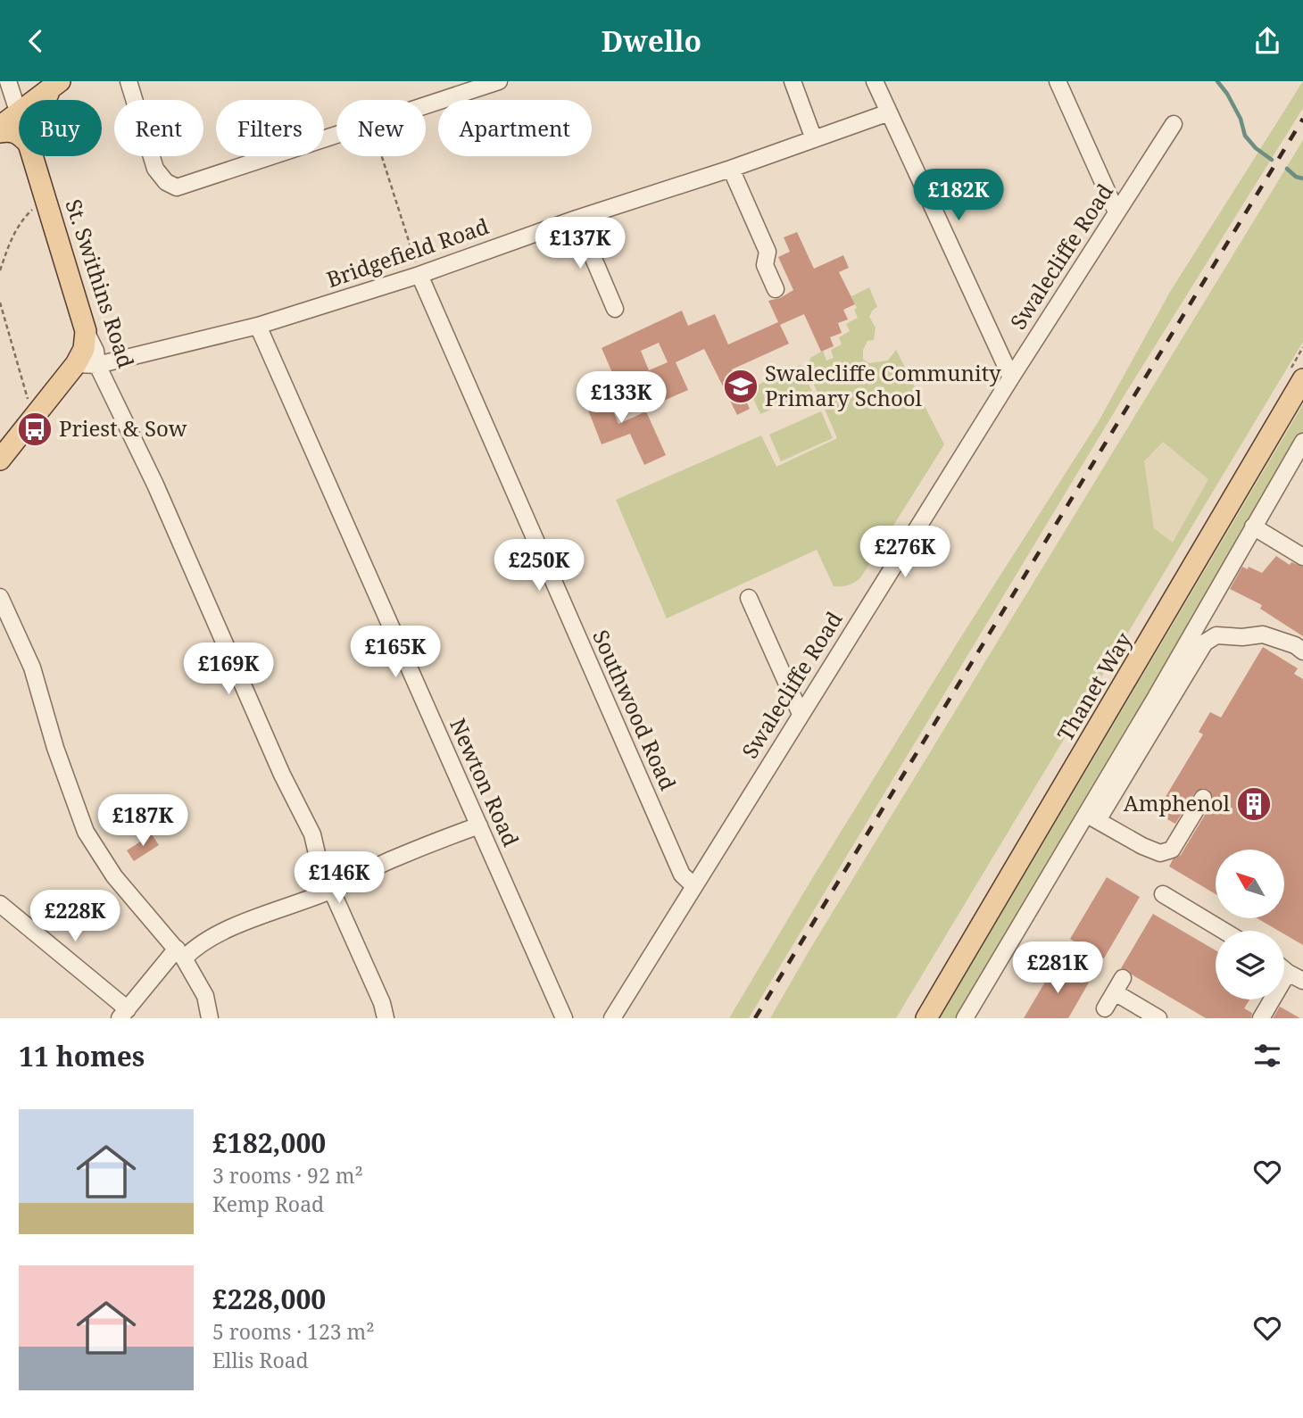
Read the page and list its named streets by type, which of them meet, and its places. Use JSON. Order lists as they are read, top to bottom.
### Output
{
  "streets": {
    "main road": ["St. Swithins Road", "Thanet Way"],
    "street": [
      "Bridgefield Road",
      "Swalecliffe Road",
      "Southwood Road",
      "Newton Road"
    ]
  },
  "crossings": [
    ["Bridgefield Road", "St. Swithins Road"],
    ["Bridgefield Road", "Southwood Road"],
    ["Bridgefield Road", "Newton Road"],
    ["Swalecliffe Road", "Southwood Road"]
  ],
  "places": {
    "school or university": ["Swalecliffe Community Primary School"],
    "bus stop": ["Priest & Sow"],
    "building": ["Amphenol"]
  },
  "north": "top left",
  "page": {
    "header": "Dwello",
    "chip": [
      "Buy",
      "Rent",
      "Filters",
      "New",
      "Apartment"
    ],
    "price": [
      "£182K",
      "£137K",
      "£133K",
      "£276K",
      "£250K",
      "£165K",
      "£169K",
      "£187K",
      "£146K",
      "£228K",
      "£281K"
    ],
    "heading": "11 homes",
    "list": [
      {
        "name": "£182,000",
        "note": "3 rooms · 92 m² · Kemp Road"
      },
      {
        "name": "£228,000",
        "note": "5 rooms · 123 m² · Ellis Road"
      }
    ]
  }
}
